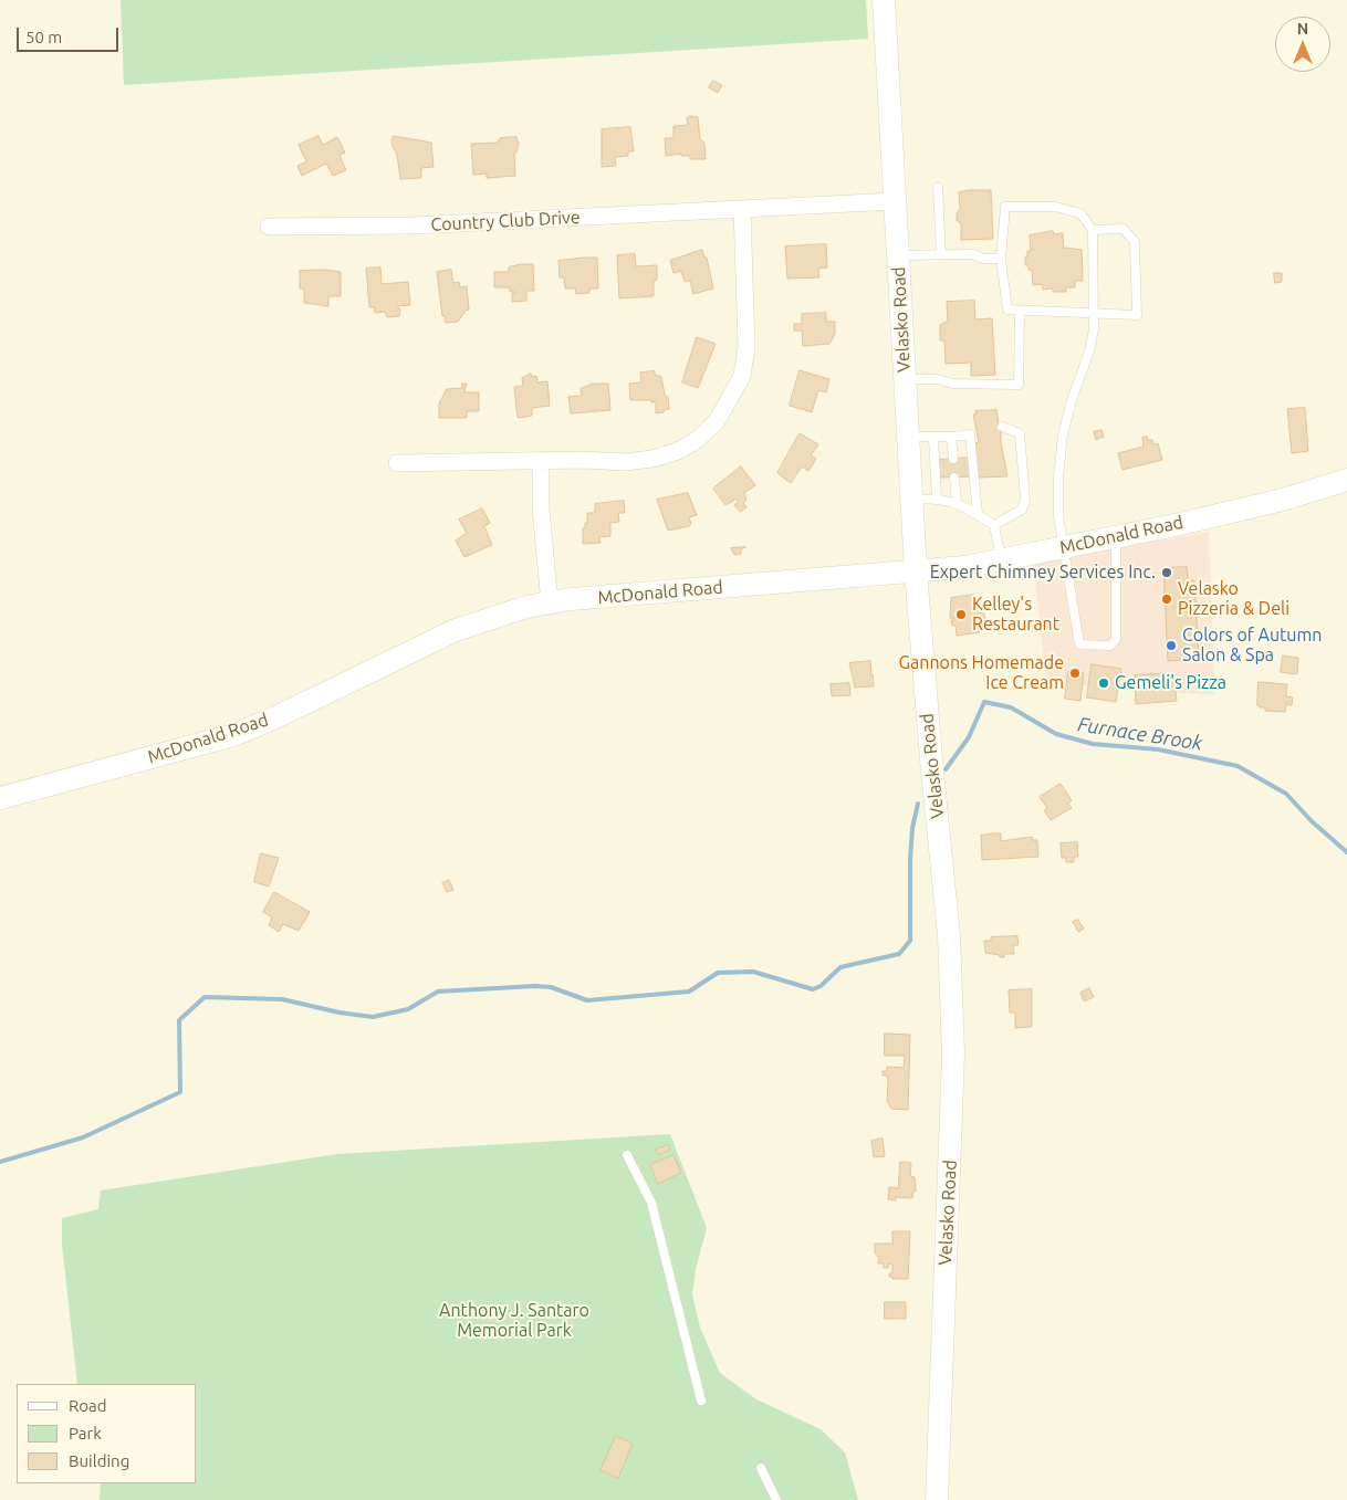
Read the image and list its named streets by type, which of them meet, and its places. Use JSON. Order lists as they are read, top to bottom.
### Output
{
  "streets": {
    "street": ["Country Club Drive", "Velasko Road", "McDonald Road"]
  },
  "crossings": [
    ["Country Club Drive", "Velasko Road"],
    ["Velasko Road", "McDonald Road"]
  ],
  "water": ["Furnace Brook"],
  "parks": ["Anthony J. Santaro Memorial Park"],
  "places": [
    "Expert Chimney Services Inc.",
    "Velasko Pizzeria & Deli",
    "Kelley's Restaurant",
    "Colors of Autumn Salon & Spa",
    "Gannons Homemade Ice Cream",
    "Gemeli's Pizza"
  ],
  "legend": ["Road", "Park", "Building"],
  "scale_bar": "50 m",
  "north": "top"
}
